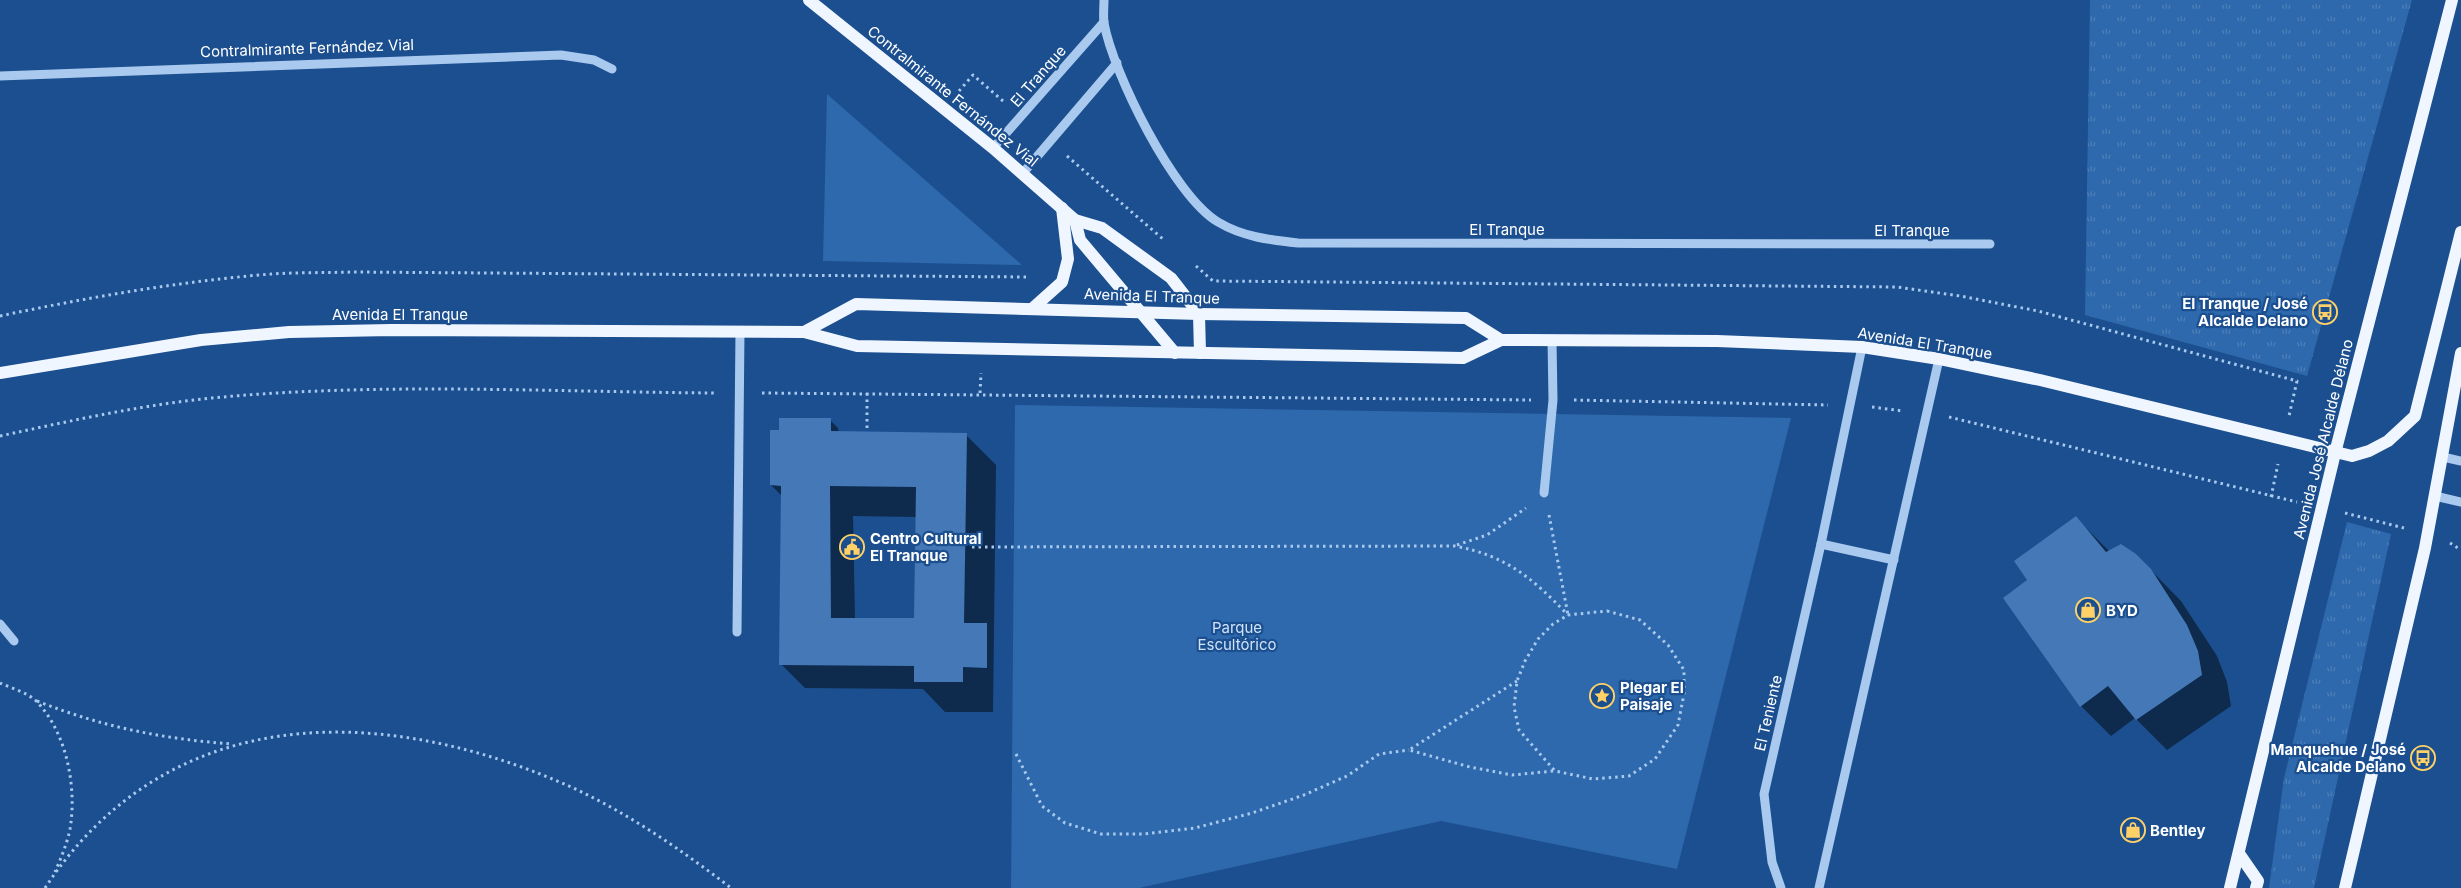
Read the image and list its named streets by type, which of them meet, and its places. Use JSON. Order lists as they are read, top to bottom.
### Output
{
  "streets": {
    "main road": ["Contralmirante Fernández Vial", "Avenida El Tranque", "Avenida José Alcalde Délano"],
    "street": ["El Tranque", "El Teniente"]
  },
  "crossings": [
    ["Contralmirante Fernández Vial", "El Tranque"],
    ["Contralmirante Fernández Vial", "Avenida El Tranque"],
    ["Avenida El Tranque", "Avenida José Alcalde Délano"],
    ["Avenida El Tranque", "El Teniente"]
  ],
  "parks": ["Parque Escultórico"],
  "places": {
    "bus stop": ["El Tranque / José Alcalde Delano", "Manquehue / José Alcalde Delano"],
    "public building": ["Centro Cultural El Tranque"],
    "shop": ["BYD", "Bentley"],
    "place": ["Plegar El Paisaje"]
  }
}
